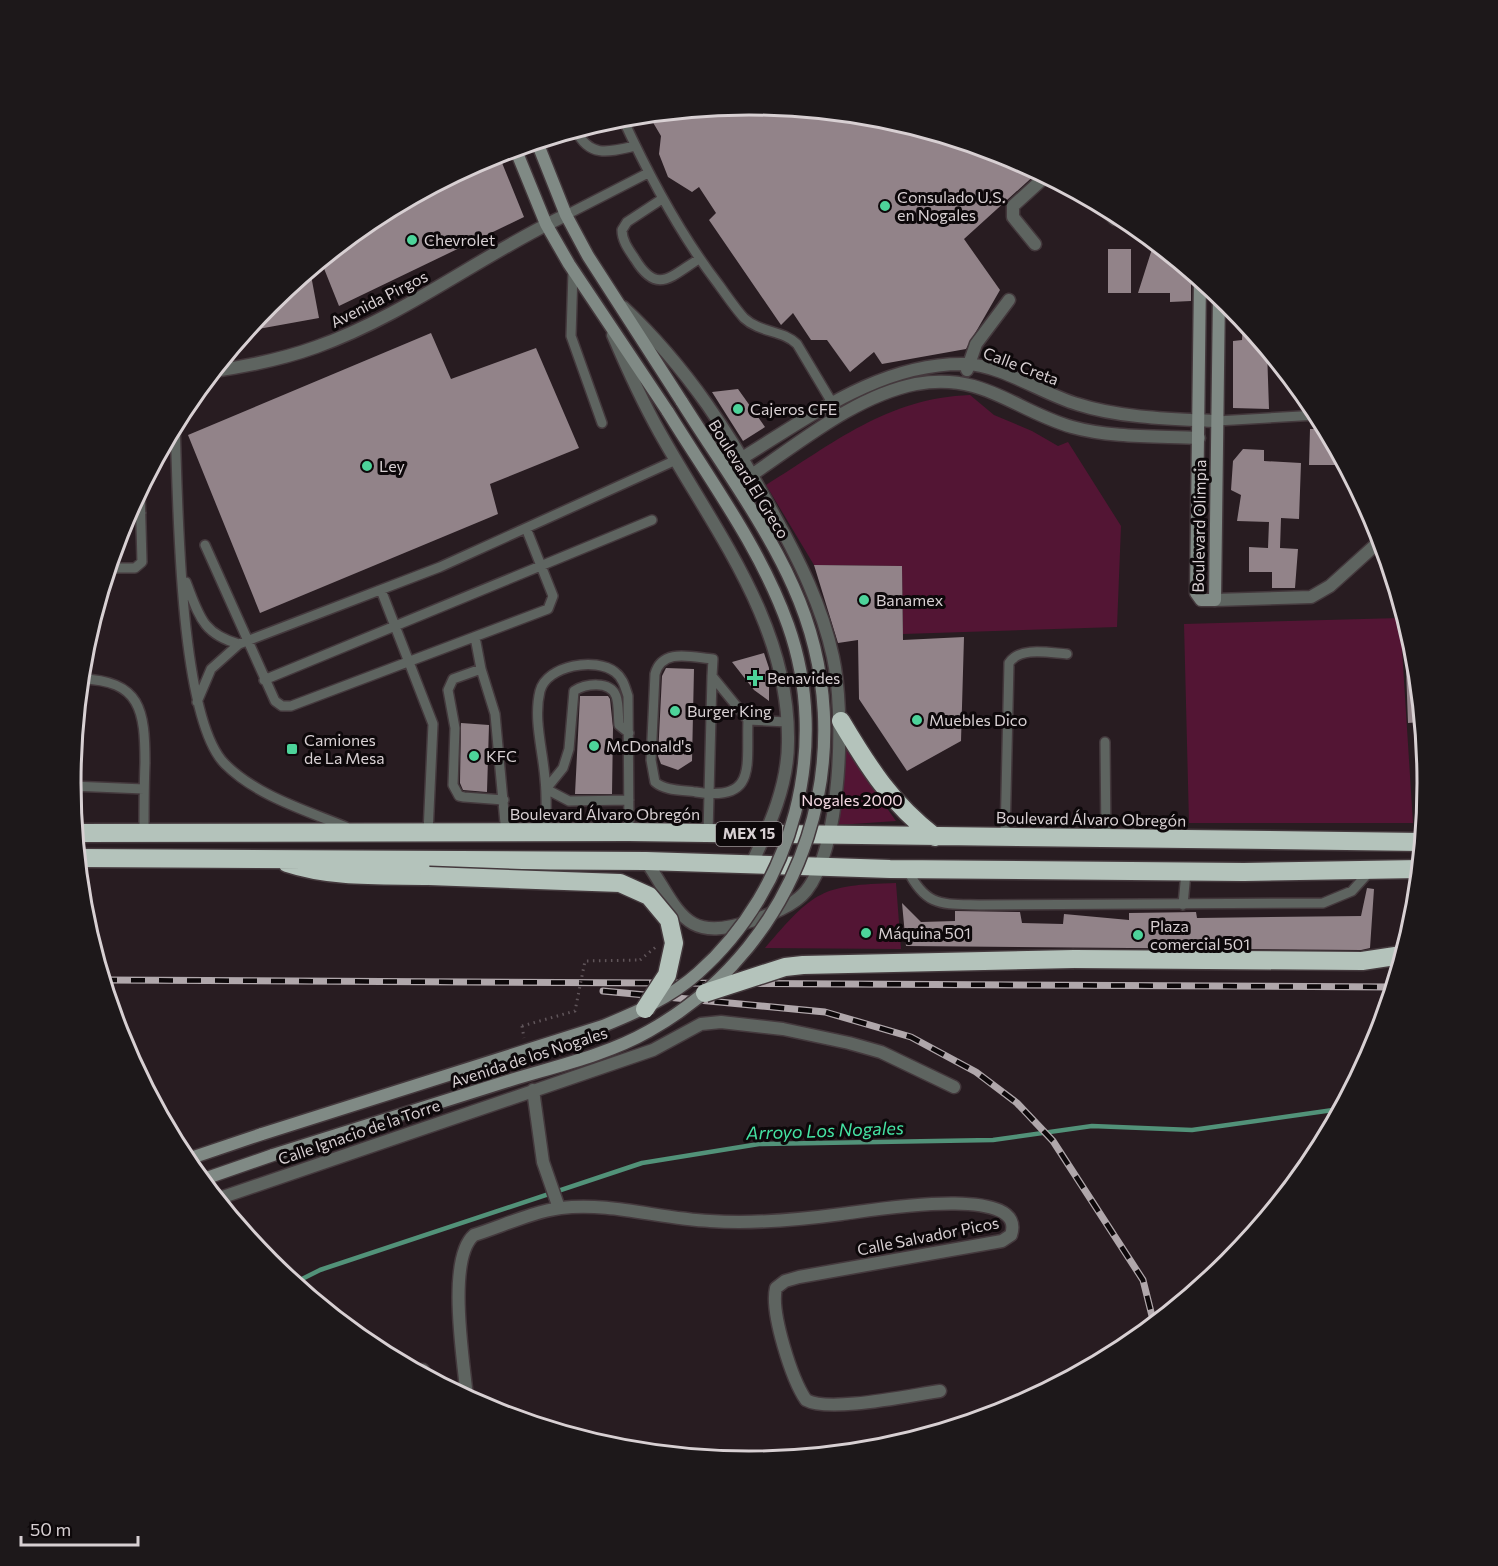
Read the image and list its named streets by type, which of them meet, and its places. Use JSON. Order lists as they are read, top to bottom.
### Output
{
  "streets": {
    "highway": ["Boulevard Álvaro Obregón", "MEX 15"],
    "main road": ["Boulevard El Greco", "Boulevard Olimpia", "Avenida de los Nogales"],
    "street": [
      "Avenida Pirgos",
      "Calle Creta",
      "Calle Ignacio de la Torre",
      "Calle Salvador Picos"
    ]
  },
  "crossings": [
    ["Avenida Pirgos", "Boulevard El Greco"],
    ["Calle Creta", "Boulevard Olimpia"],
    ["Boulevard El Greco", "Avenida de los Nogales"]
  ],
  "water": ["Arroyo Los Nogales"],
  "parks": ["Nogales 2000"],
  "places": {
    "other": [
      "Consulado U.S. en Nogales",
      "Chevrolet",
      "Cajeros CFE",
      "Ley",
      "Banamex",
      "Burger King",
      "Muebles Dico",
      "McDonald's",
      "KFC",
      "Máquina 501",
      "Plaza comercial 501"
    ],
    "health": ["Benavides"],
    "transit": ["Camiones de La Mesa"]
  },
  "scale_bar": "50 m"
}
